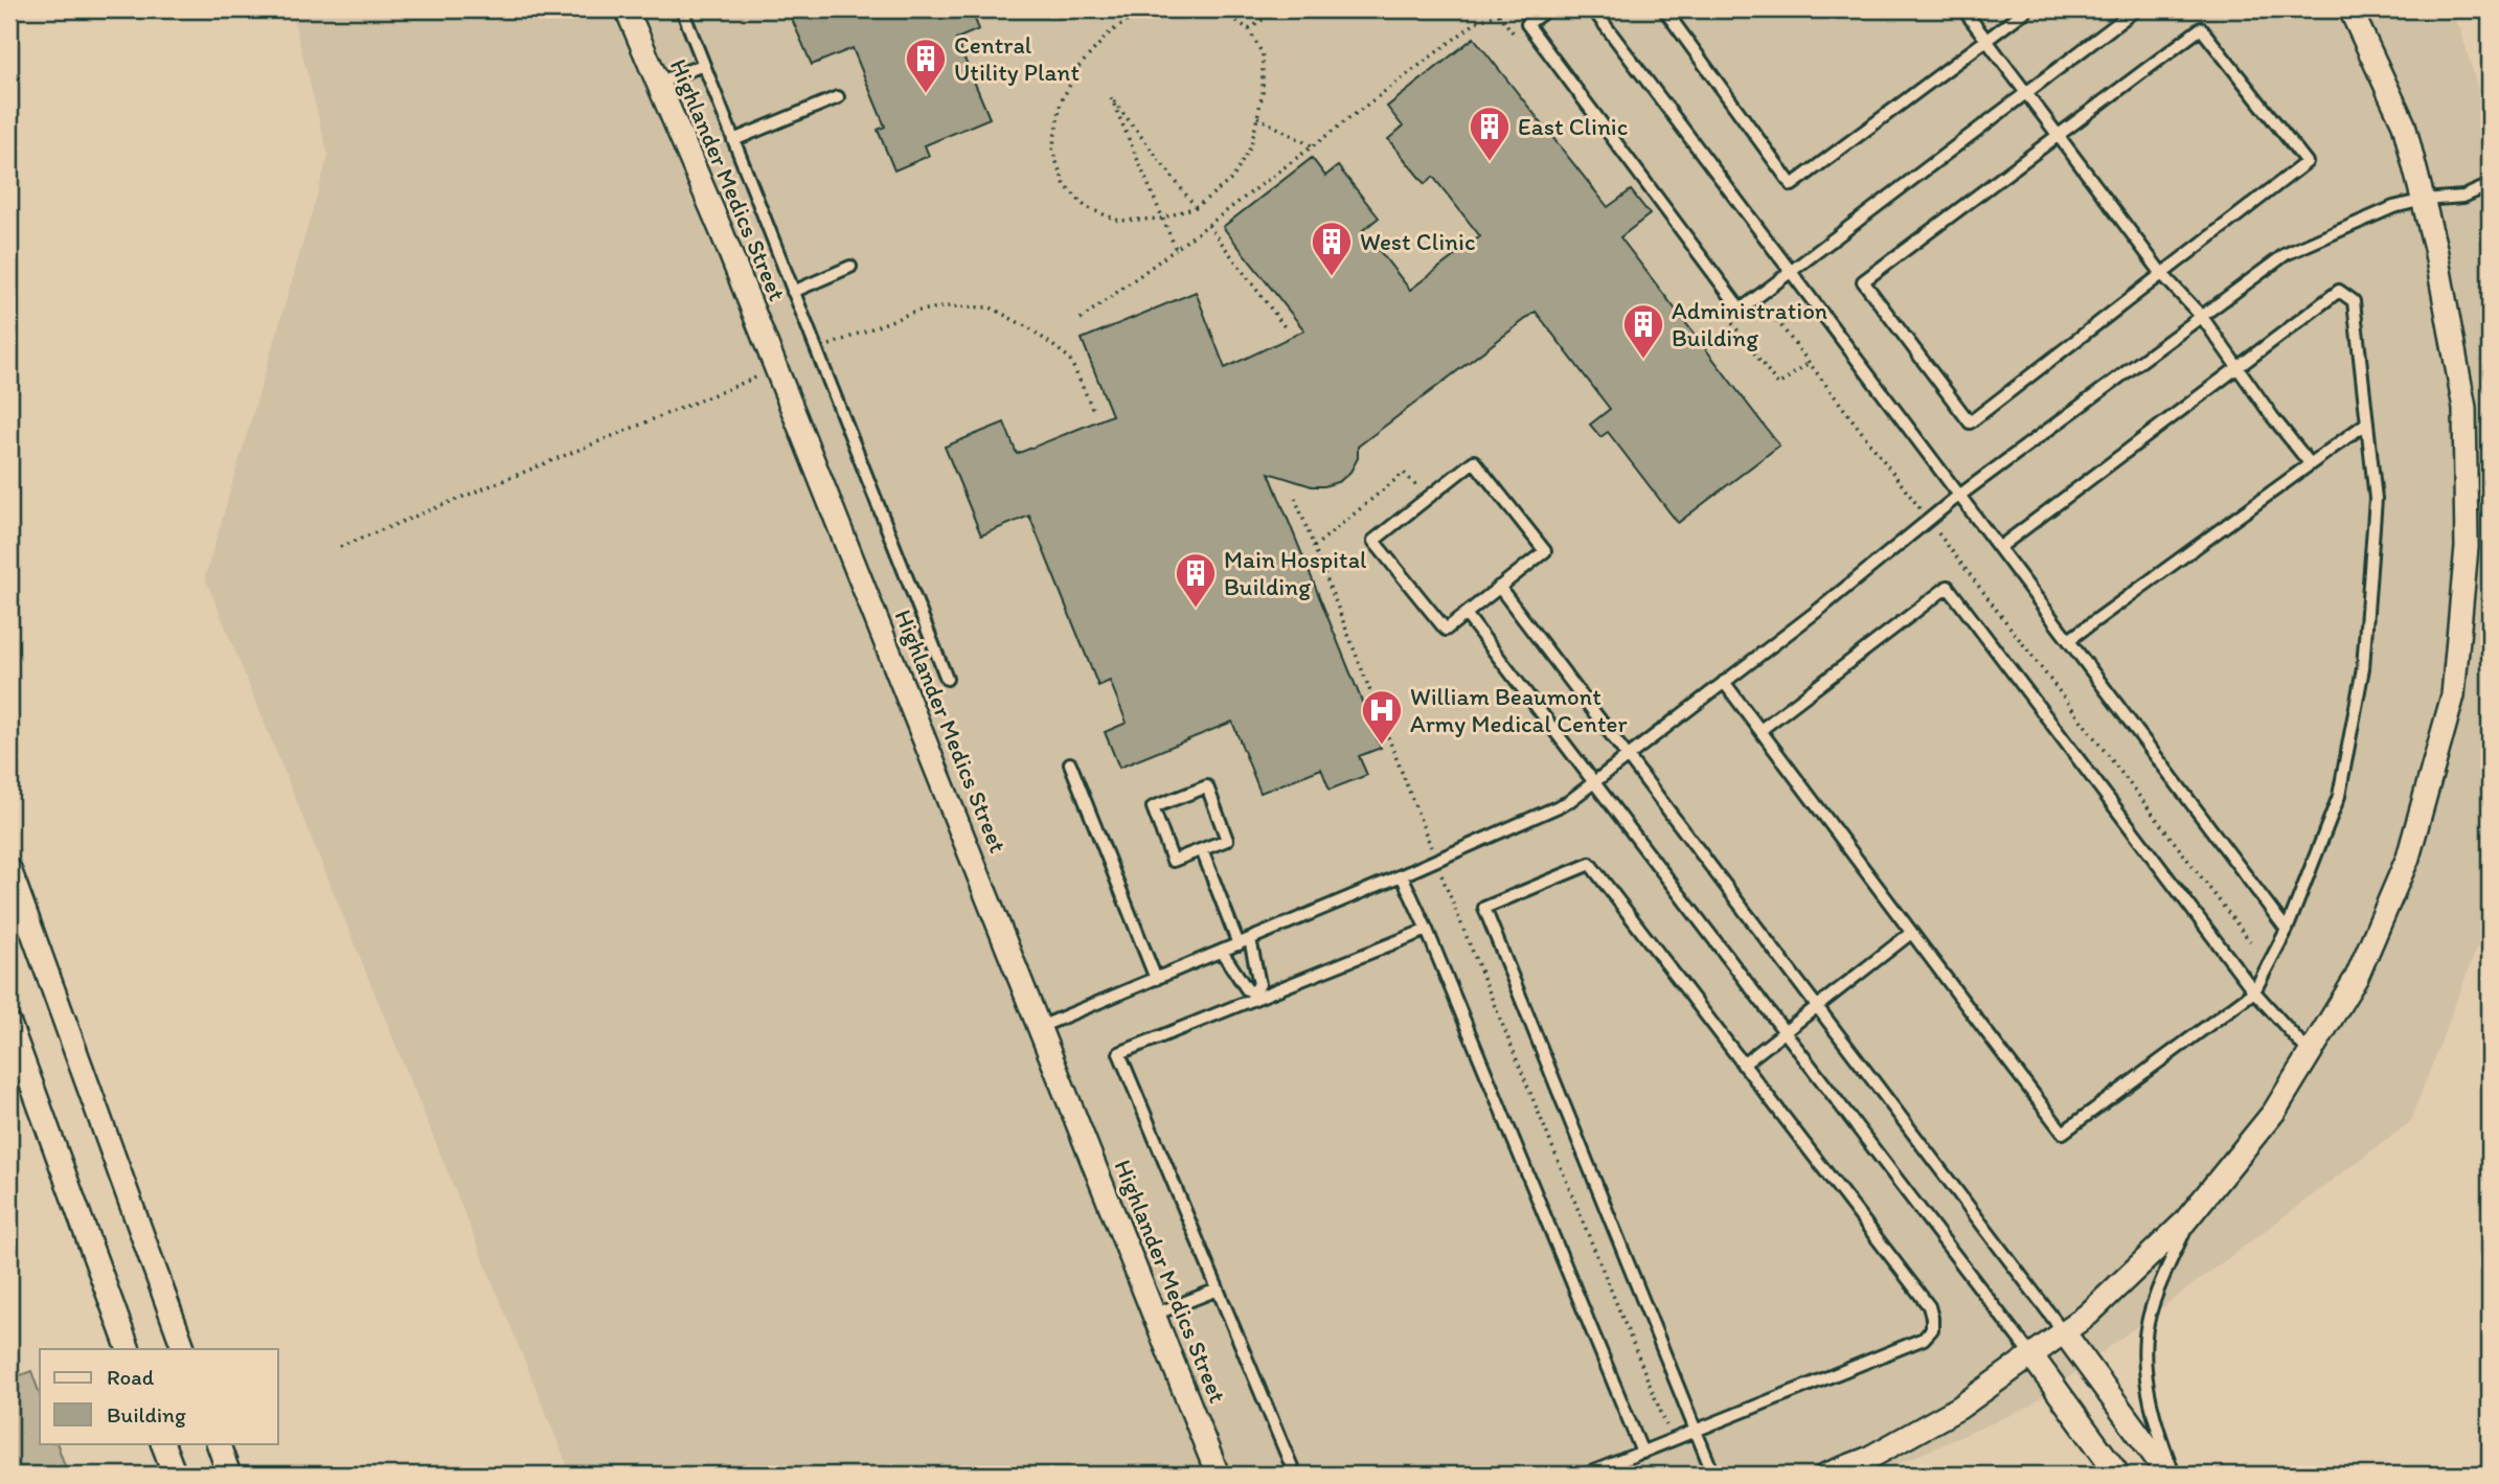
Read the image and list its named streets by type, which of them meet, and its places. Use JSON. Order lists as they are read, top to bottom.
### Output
{
  "streets": {
    "street": ["Highlander Medics Street"]
  },
  "places": {
    "building": [
      "Central Utility Plant",
      "East Clinic",
      "West Clinic",
      "Administration Building",
      "Main Hospital Building"
    ],
    "hospital": ["William Beaumont Army Medical Center"]
  },
  "legend": ["Road", "Building"]
}
